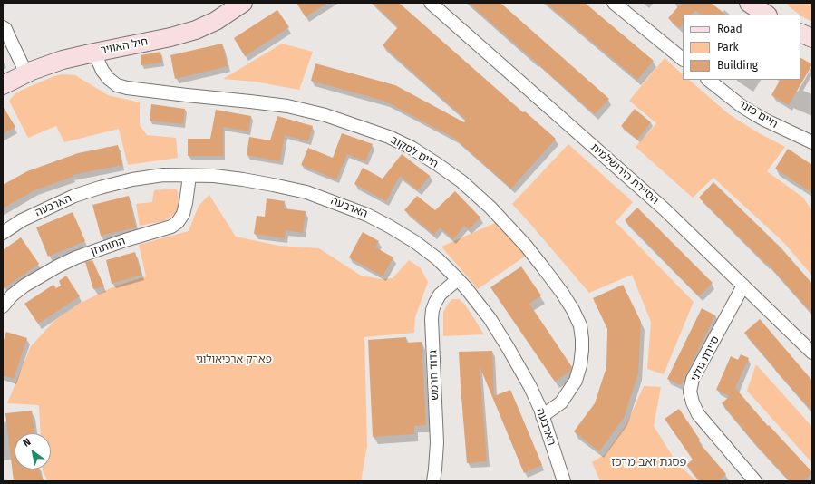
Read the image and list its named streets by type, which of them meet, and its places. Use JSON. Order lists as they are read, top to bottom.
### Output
{
  "streets": {
    "street": [
      "חיל האוויר",
      "חיים פזנר",
      "חיים לסקוב",
      "הסיירת הירושלמית",
      "הארבעה",
      "התותחן",
      "סיירת גולני",
      "גדוד חרמש"
    ]
  },
  "crossings": [
    ["חיל האוויר", "חיים לסקוב"],
    ["חיים לסקוב", "הארבעה"],
    ["הסיירת הירושלמית", "סיירת גולני"],
    ["הארבעה", "התותחן"],
    ["הארבעה", "גדוד חרמש"]
  ],
  "districts": ["פסגת זאב מרכז"],
  "parks": ["פארק ארכיאולוגי"],
  "legend": ["Road", "Park", "Building"],
  "north": "top left"
}
